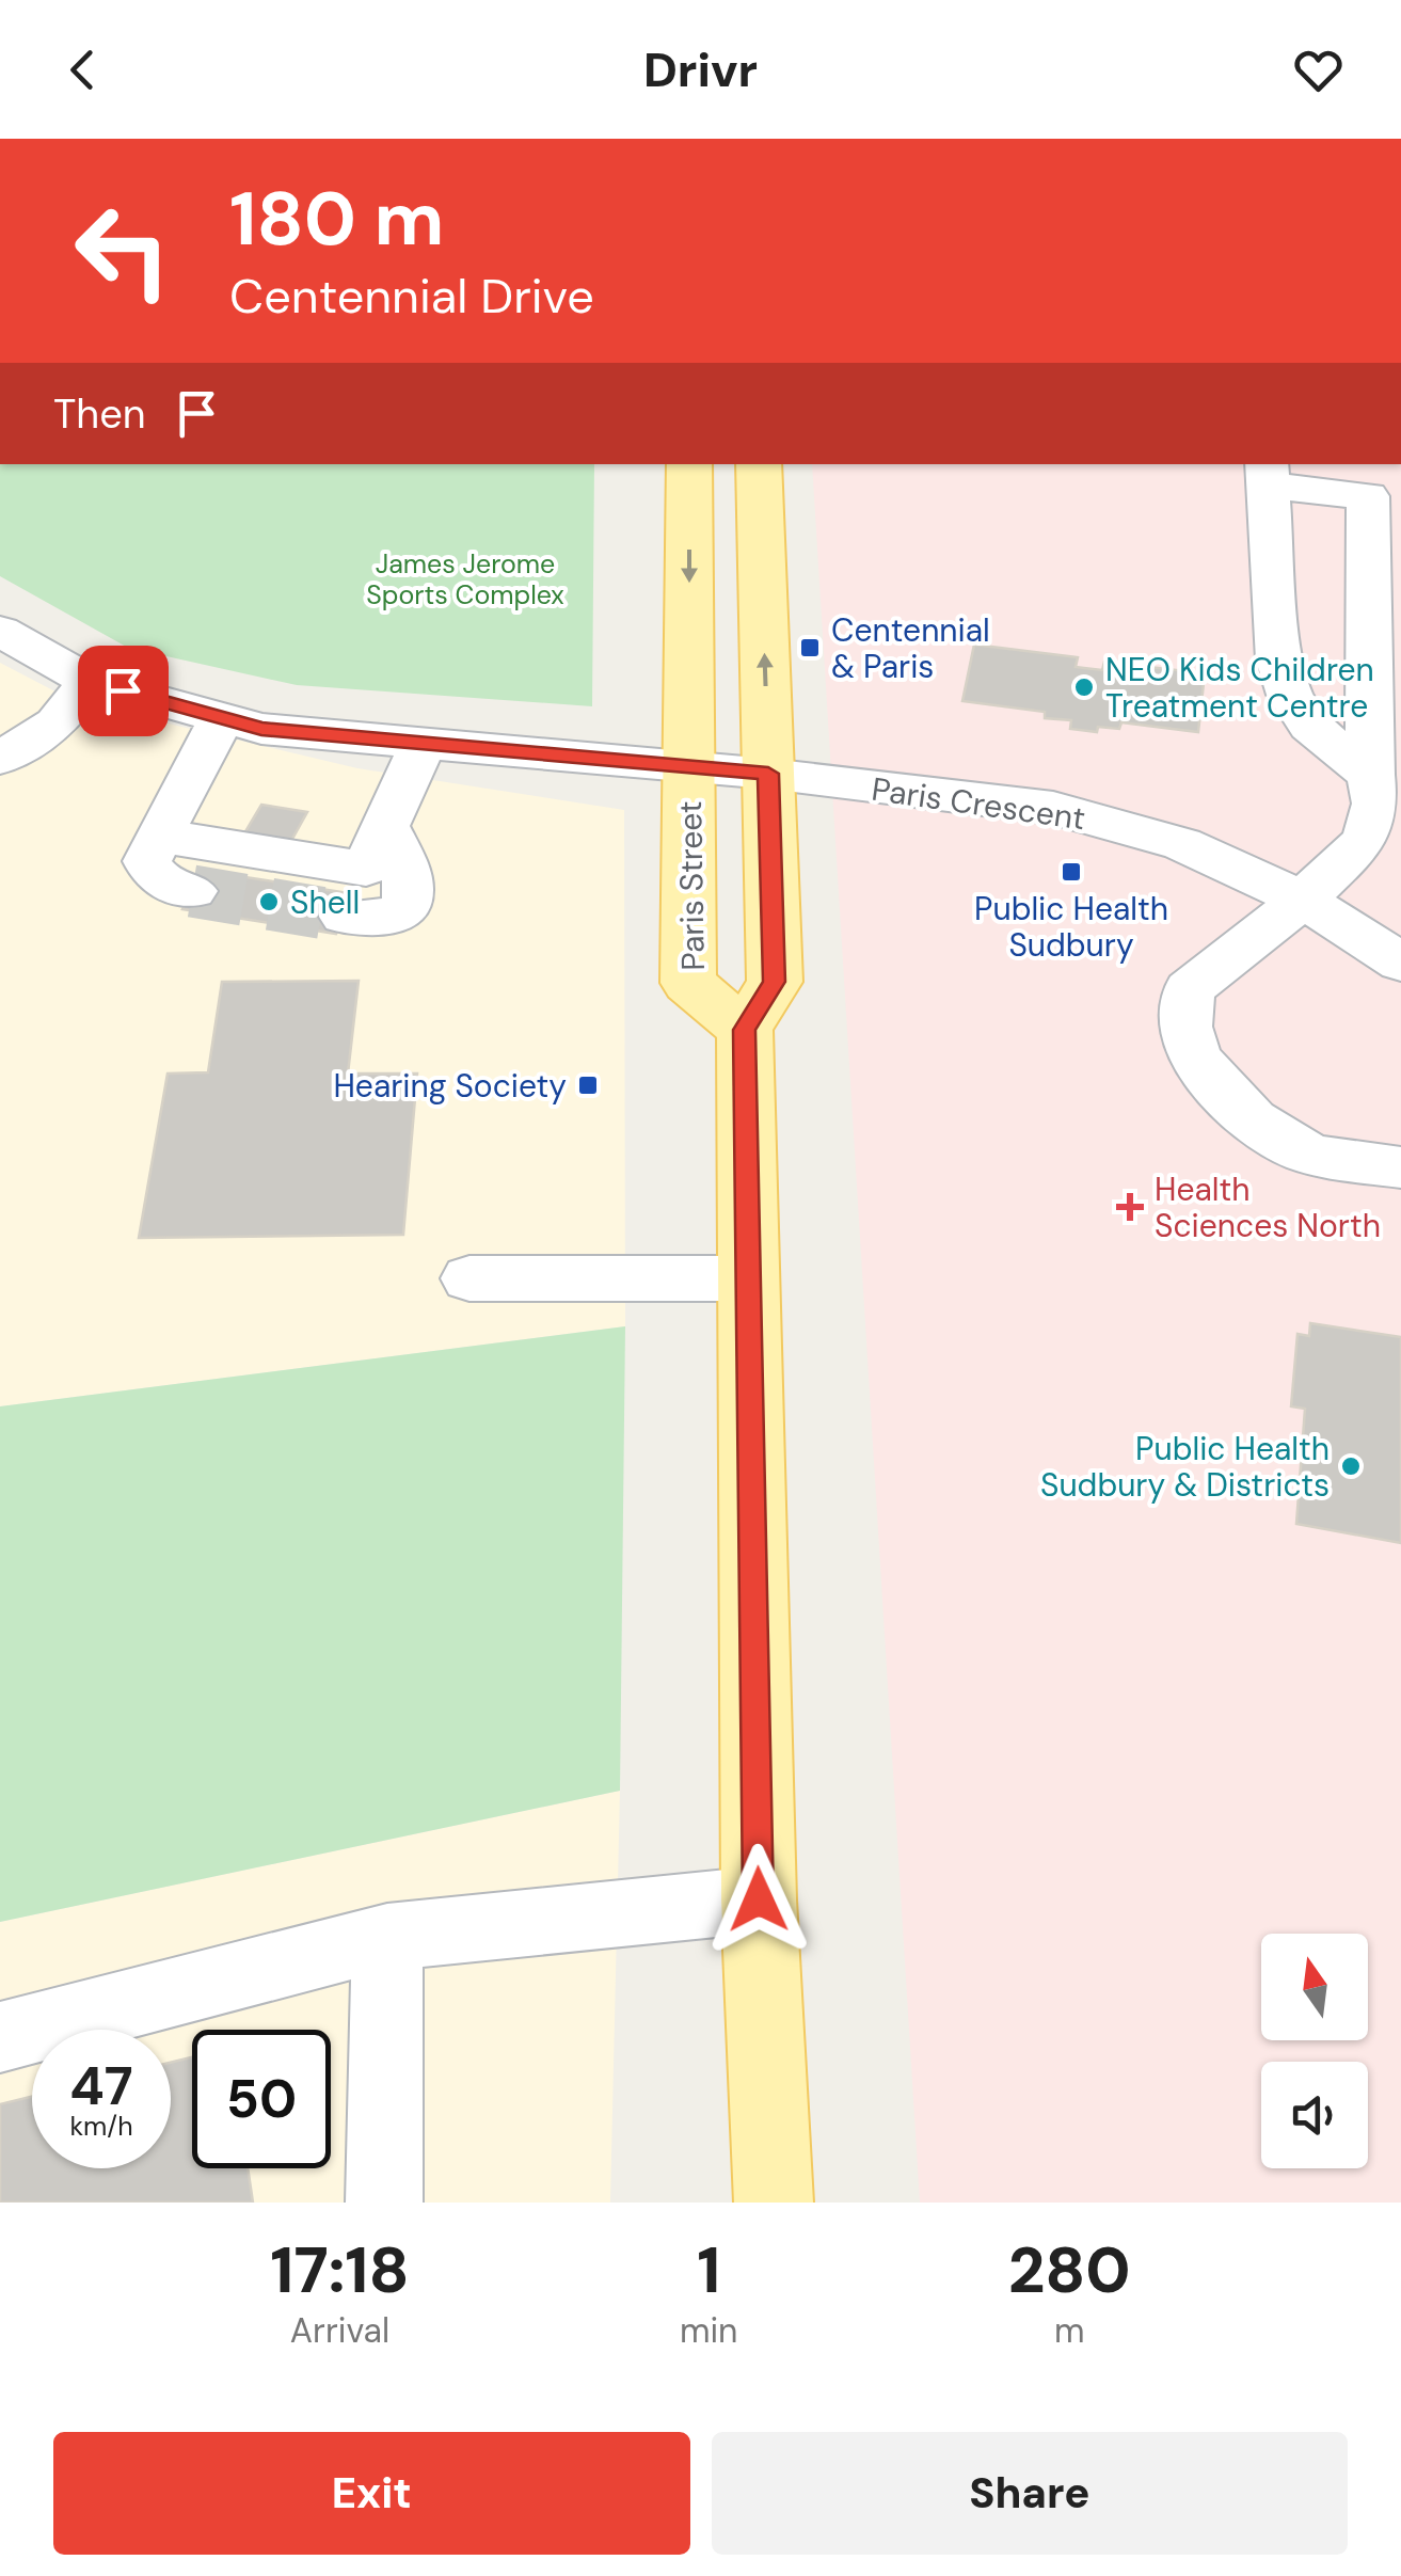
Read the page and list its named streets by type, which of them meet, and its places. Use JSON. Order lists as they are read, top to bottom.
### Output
{
  "streets": {
    "main road": ["Paris Street"],
    "street": ["Paris Crescent"]
  },
  "crossings": [
    ["Paris Crescent", "Paris Street"]
  ],
  "parks": ["James Jerome Sports Complex"],
  "places": {
    "transit": ["Centennial & Paris", "Public Health Sudbury", "Hearing Society"],
    "other": ["NEO Kids Children Treatment Centre", "Shell", "Public Health Sudbury & Districts"],
    "health": ["Health Sciences North"]
  },
  "north": "top",
  "page": {
    "header": "Drivr",
    "turn": ["180 m", "Centennial Drive"],
    "then": "Then",
    "speed": "47 km/h",
    "limit": "50",
    "eta": [
      "17:18",
      "Arrival",
      "1",
      "min",
      "280",
      "m"
    ],
    "buttons": ["Exit", "Share"]
  }
}
